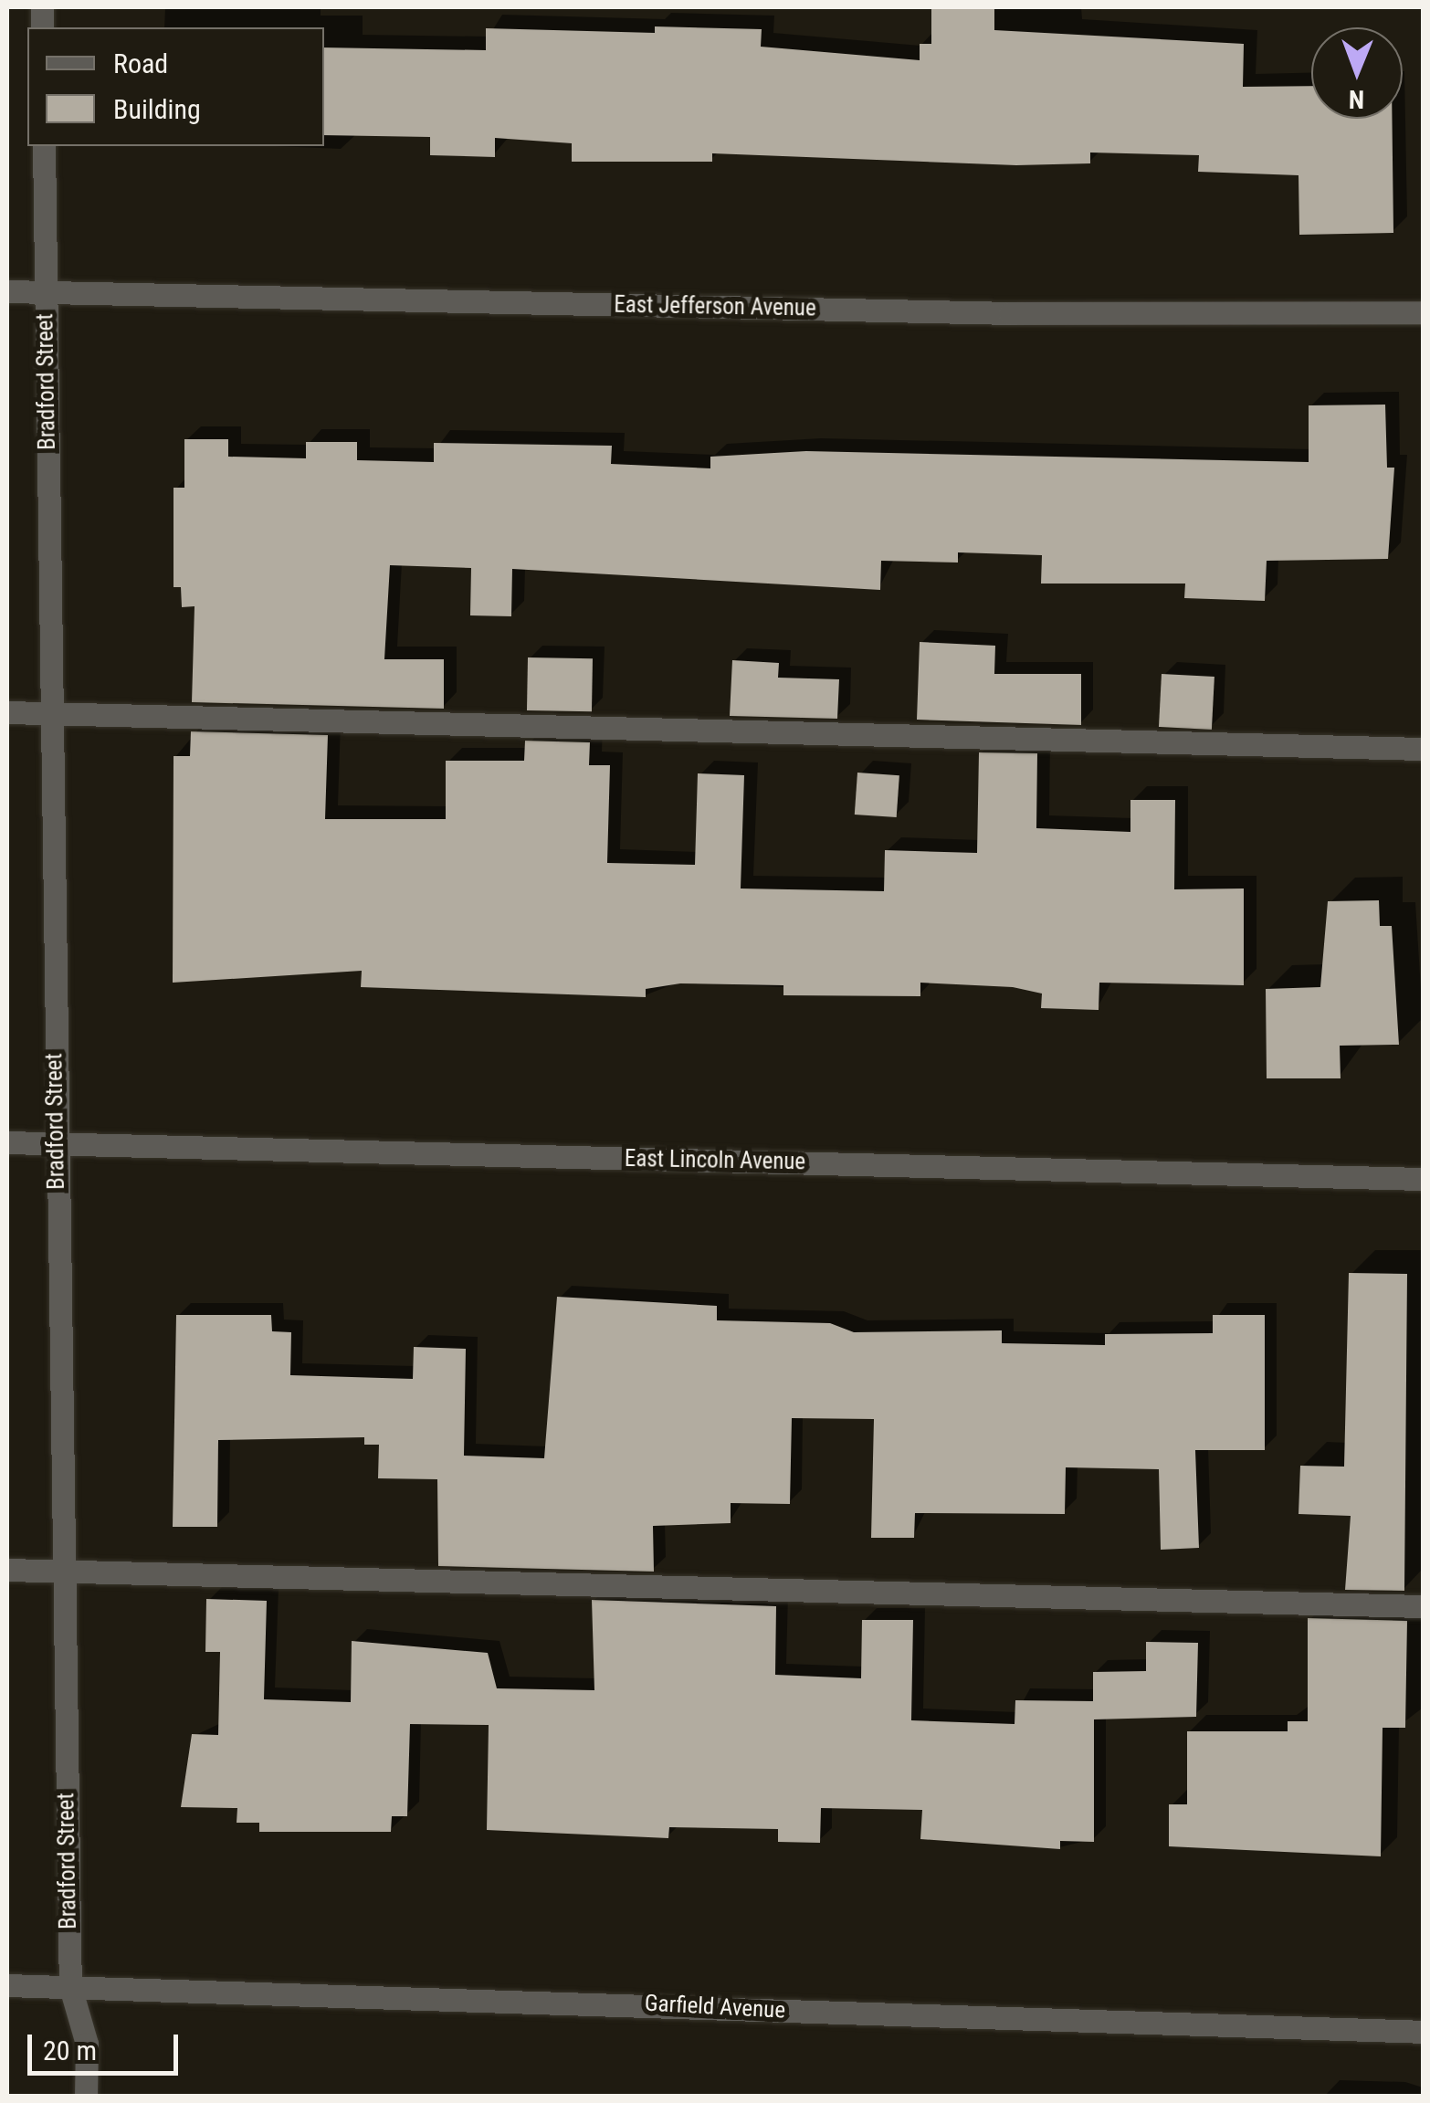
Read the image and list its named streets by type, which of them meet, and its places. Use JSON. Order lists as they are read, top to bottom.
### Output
{
  "streets": {
    "street": [
      "East Jefferson Avenue",
      "Bradford Street",
      "East Lincoln Avenue",
      "Garfield Avenue"
    ]
  },
  "crossings": [
    ["East Jefferson Avenue", "Bradford Street"],
    ["Bradford Street", "East Lincoln Avenue"],
    ["Bradford Street", "Garfield Avenue"]
  ],
  "legend": ["Road", "Building"],
  "scale_bar": "20 m",
  "north": "bottom"
}
